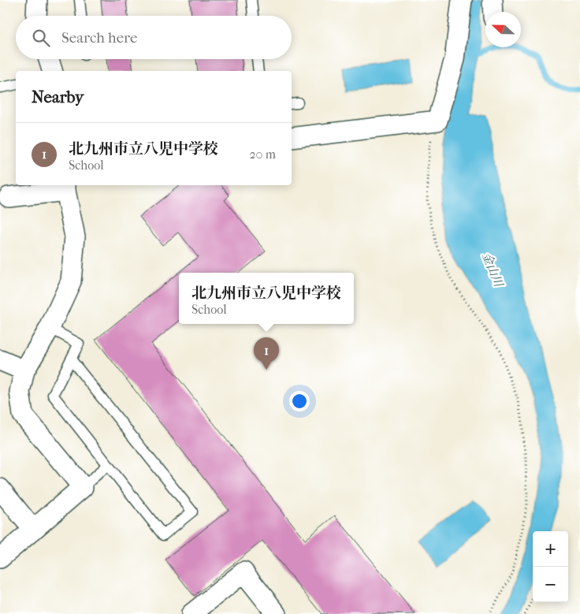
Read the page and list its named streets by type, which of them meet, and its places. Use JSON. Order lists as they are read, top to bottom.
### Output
{
  "water": ["金山川"],
  "north": "left",
  "page": {
    "search": "Search here",
    "heading": "Nearby",
    "list": [
      {
        "mark": "1",
        "name": "北九州市立八児中学校",
        "note": "School",
        "value": "20 m"
      }
    ],
    "popup": ["北九州市立八児中学校", "School"],
    "pins": "1",
    "map_buttons": ["+", "−"]
  }
}
